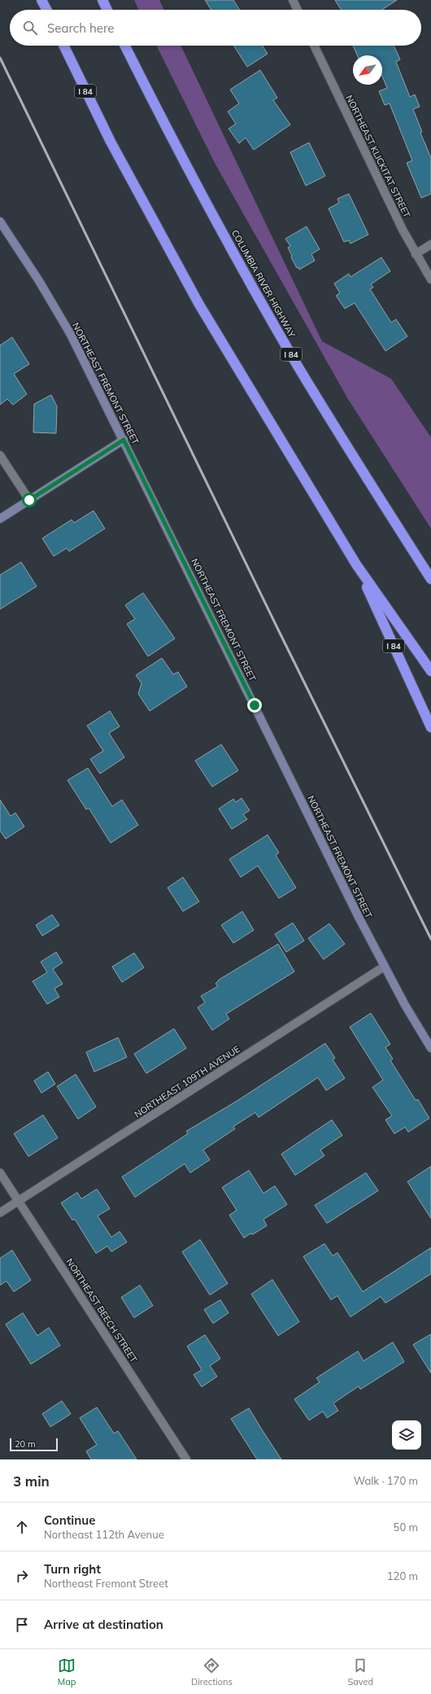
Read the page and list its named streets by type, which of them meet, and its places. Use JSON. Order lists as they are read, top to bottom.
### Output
{
  "streets": {
    "highway": ["I 84", "COLUMBIA RIVER HIGHWAY"],
    "main road": ["NORTHEAST FREMONT STREET"],
    "street": ["NORTHEAST KLICKITAT STREET", "NORTHEAST 109TH AVENUE", "NORTHEAST BEECH STREET"]
  },
  "crossings": [
    ["NORTHEAST FREMONT STREET", "NORTHEAST 109TH AVENUE"],
    ["NORTHEAST 109TH AVENUE", "NORTHEAST BEECH STREET"]
  ],
  "scale_bar": "20 m",
  "north": "bottom left",
  "page": {
    "search": "Search here",
    "scale": "20 m",
    "heading": ["3 min", "Walk · 170 m"],
    "list": [
      ["Continue", "Northeast 112th Avenue", "50 m"],
      ["Turn right", "Northeast Fremont Street", "120 m"],
      "Arrive at destination"
    ],
    "nav": ["Map", "Directions", "Saved"]
  }
}
